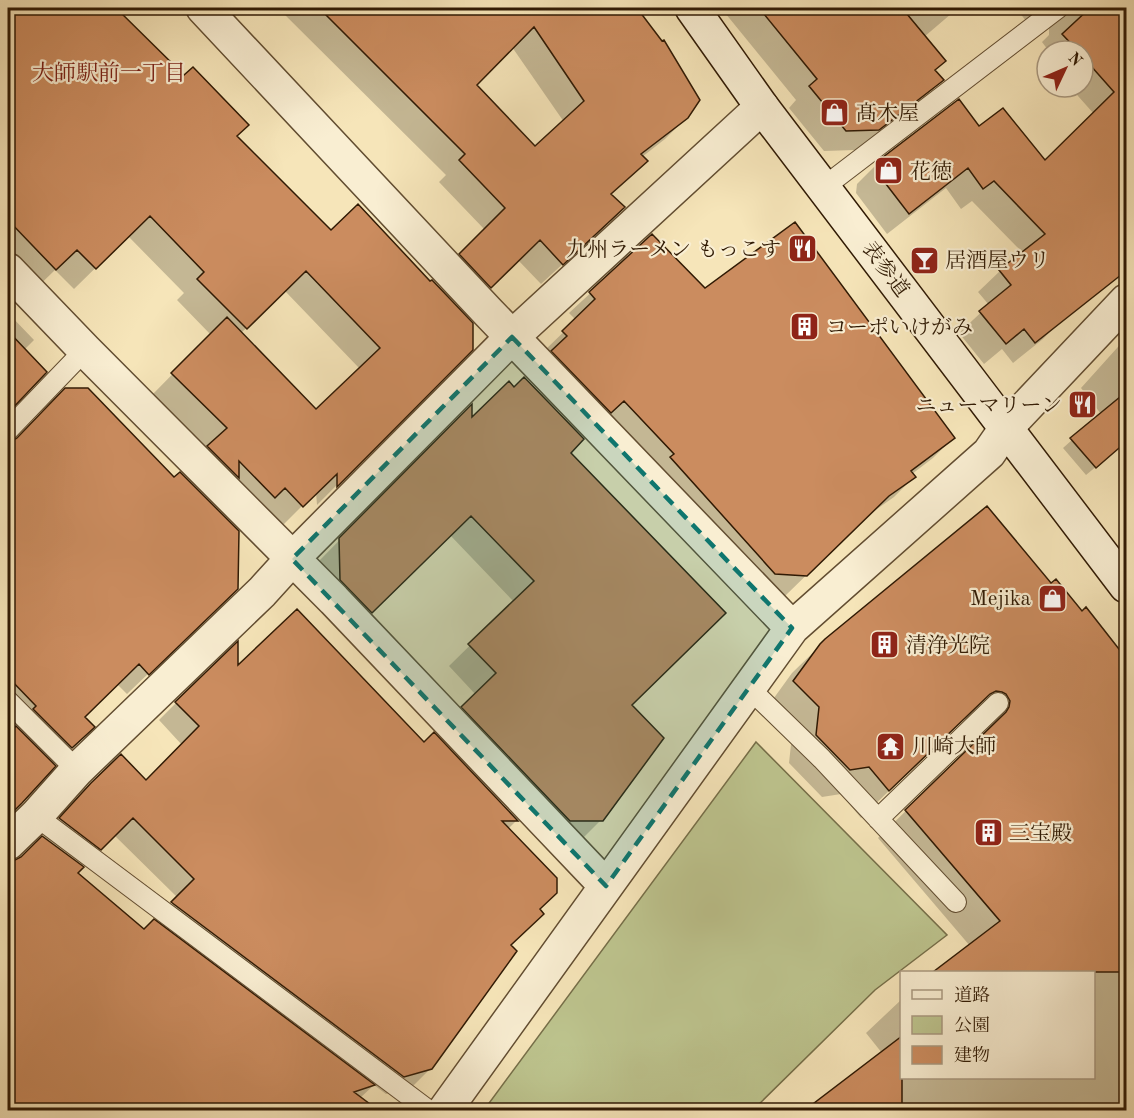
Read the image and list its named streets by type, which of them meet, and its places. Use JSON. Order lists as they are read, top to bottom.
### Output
{
  "streets": {
    "street": ["表参道"]
  },
  "districts": ["大師駅前一丁目"],
  "places": {
    "shop": ["髙木屋", "花徳", "Mejika"],
    "restaurant": ["九州ラーメン もっこす", "ニューマリーン"],
    "bar": ["居酒屋ウリ"],
    "building": ["コーポいけがみ", "清浄光院", "三宝殿"],
    "temple": ["川崎大師"]
  },
  "legend": ["道路", "公園", "建物"],
  "north": "top right"
}
